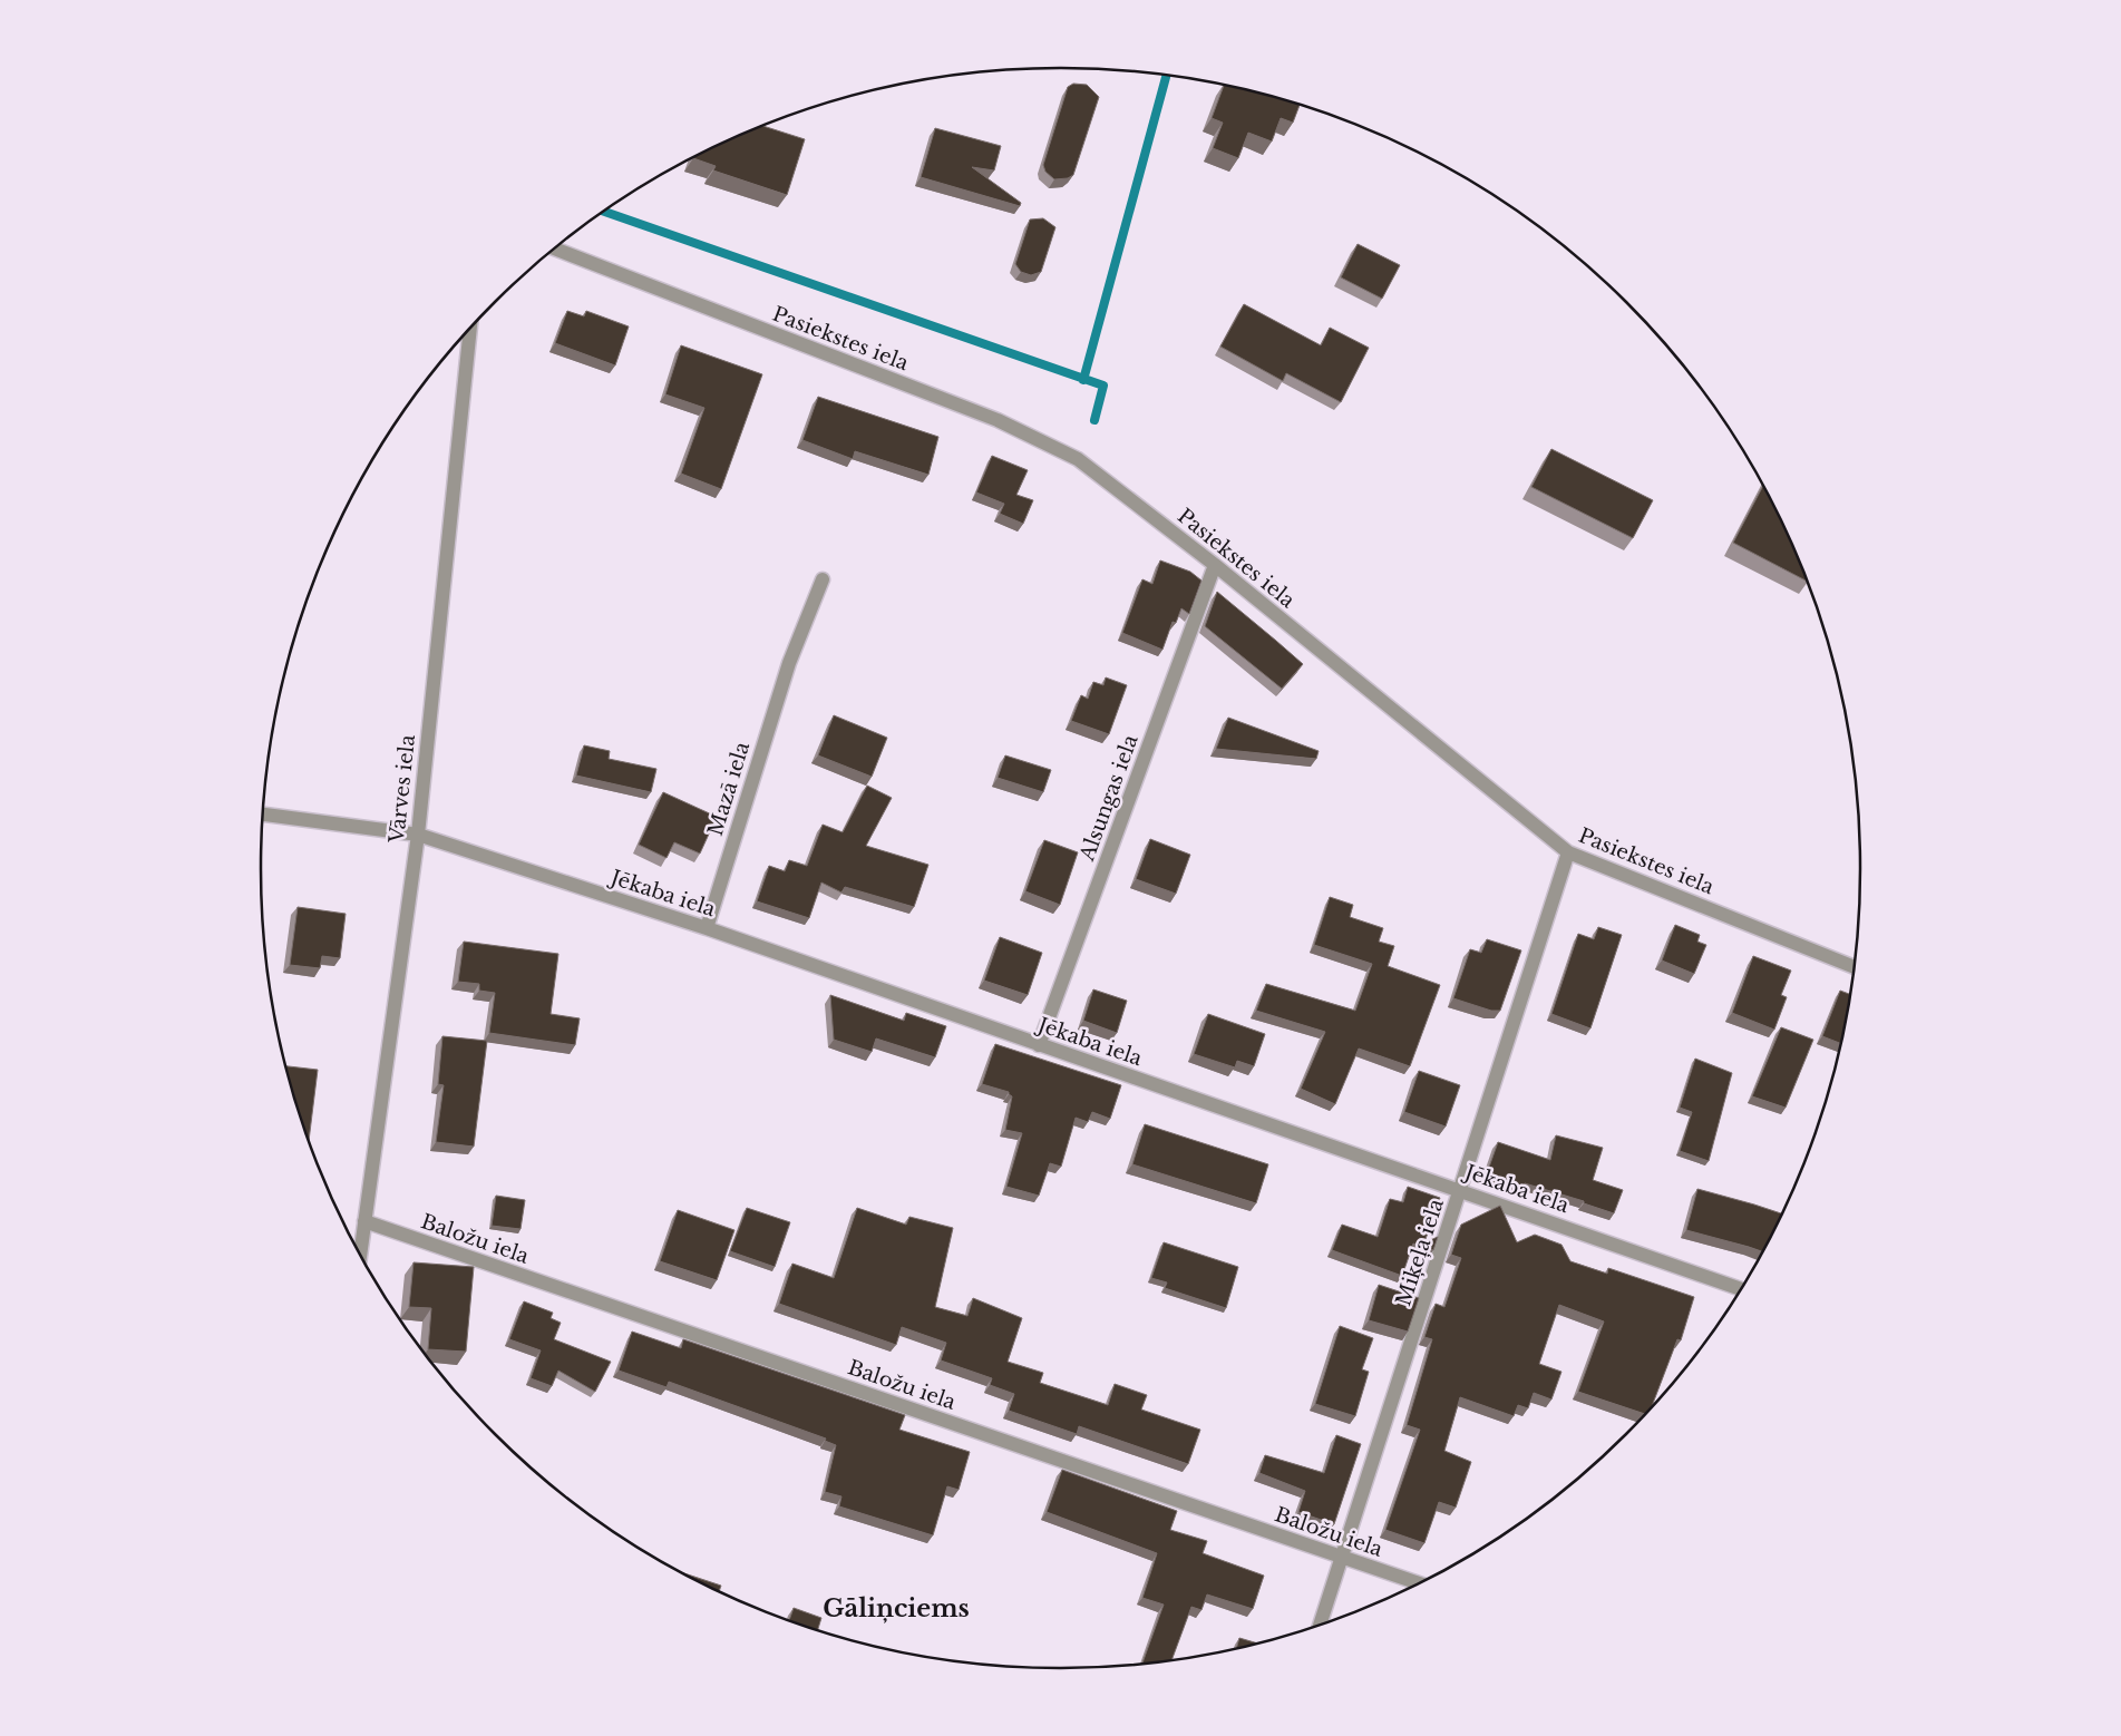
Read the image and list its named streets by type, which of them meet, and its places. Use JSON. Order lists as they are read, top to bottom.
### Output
{
  "streets": {
    "street": [
      "Pasiekstes iela",
      "Vārves iela",
      "Mazā iela",
      "Alsungas iela",
      "Jēkaba iela",
      "Baložu iela",
      "Miķeļa iela"
    ]
  },
  "crossings": [
    ["Pasiekstes iela", "Alsungas iela"],
    ["Pasiekstes iela", "Miķeļa iela"],
    ["Vārves iela", "Jēkaba iela"],
    ["Vārves iela", "Baložu iela"],
    ["Mazā iela", "Jēkaba iela"],
    ["Alsungas iela", "Jēkaba iela"],
    ["Jēkaba iela", "Miķeļa iela"],
    ["Baložu iela", "Miķeļa iela"]
  ],
  "districts": ["Gāliņciems"]
}
